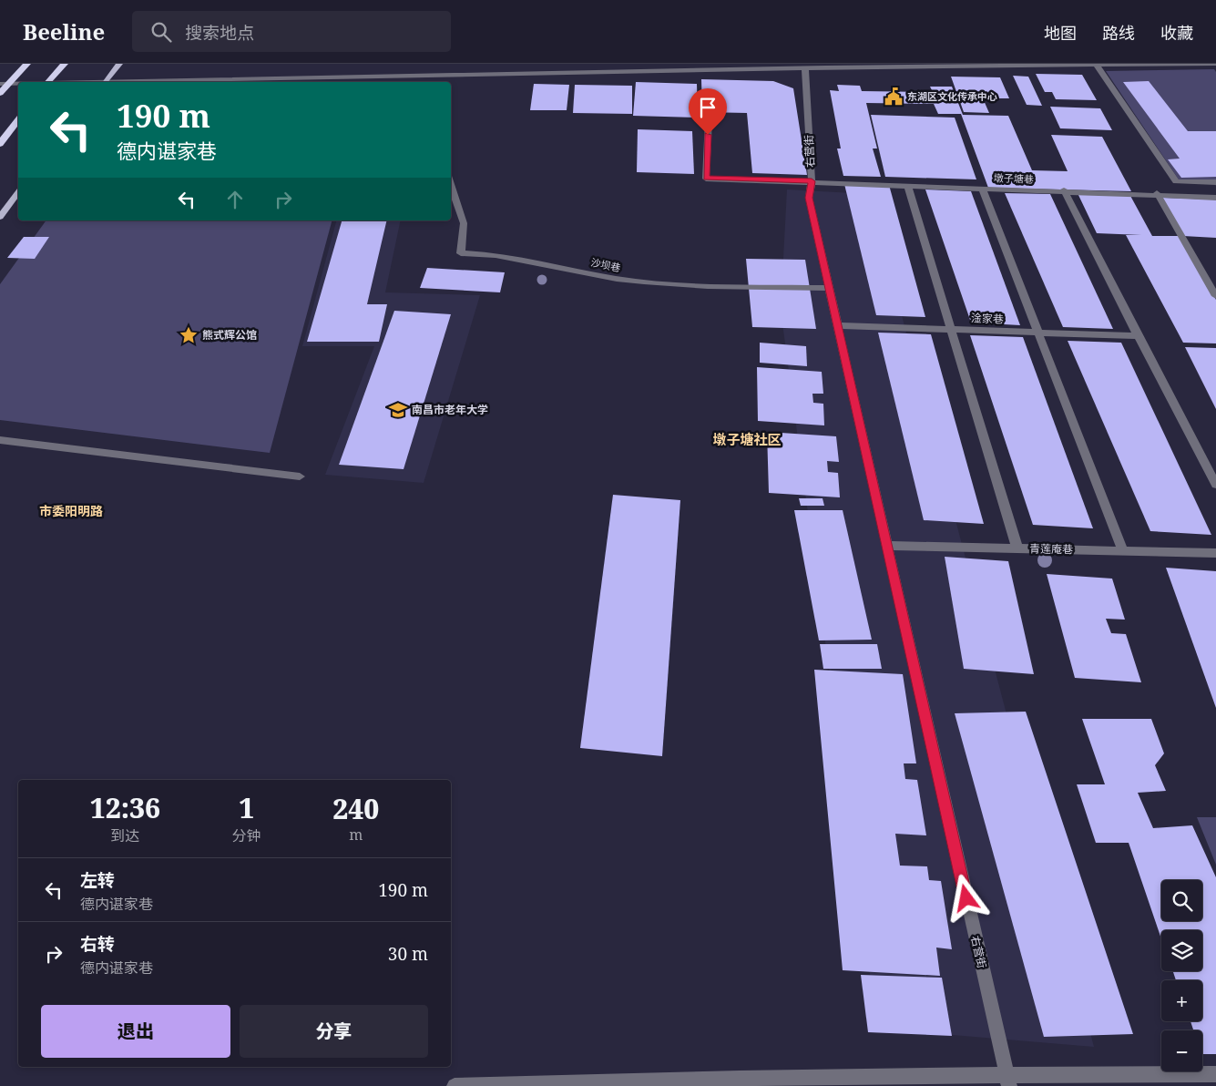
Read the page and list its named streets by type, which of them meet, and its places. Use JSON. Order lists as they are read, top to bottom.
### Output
{
  "streets": {
    "street": [
      "右营街",
      "墩子塘巷",
      "沙坝巷",
      "淦家巷",
      "青莲庵巷"
    ]
  },
  "crossings": [
    ["右营街", "墩子塘巷"],
    ["右营街", "沙坝巷"],
    ["右营街", "淦家巷"],
    ["右营街", "青莲庵巷"]
  ],
  "districts": ["墩子塘社区", "市委阳明路"],
  "places": {
    "public building": ["东湖区文化传承中心"],
    "place": ["熊式辉公馆"],
    "school or university": ["南昌市老年大学"]
  },
  "page": {
    "header": "Beeline",
    "search": "搜索地点",
    "nav": ["地图", "路线", "收藏"],
    "turn": ["190 m", "德内谌家巷"],
    "eta": [
      "12:36",
      "到达",
      "1",
      "分钟",
      "240",
      "m"
    ],
    "list": [
      {
        "name": "左转",
        "note": "德内谌家巷",
        "value": "190 m"
      },
      {
        "name": "右转",
        "note": "德内谌家巷",
        "value": "30 m"
      }
    ],
    "map_buttons": ["+", "−"],
    "buttons": ["退出", "分享"]
  }
}
